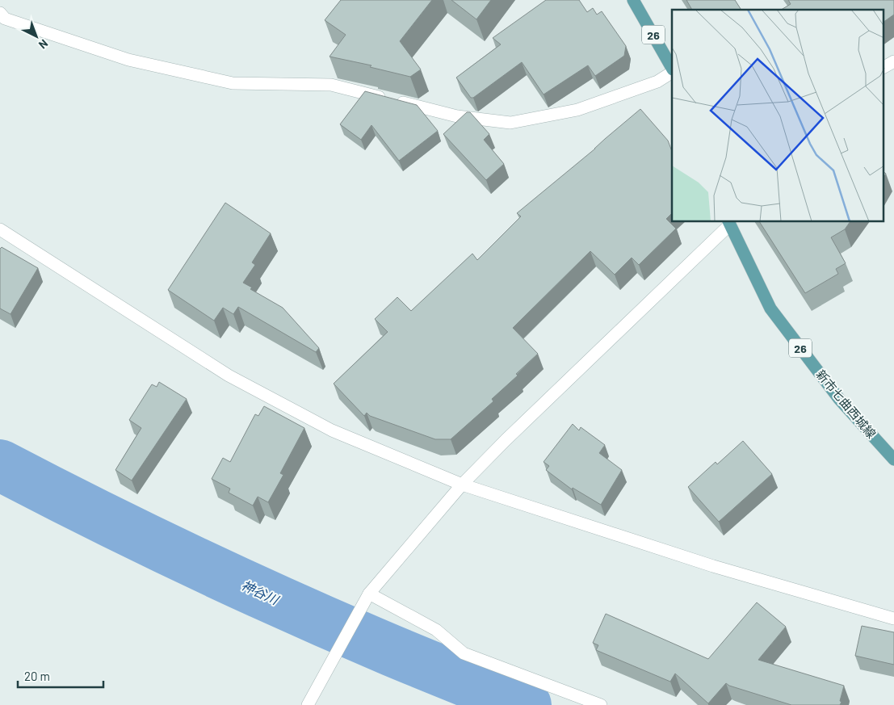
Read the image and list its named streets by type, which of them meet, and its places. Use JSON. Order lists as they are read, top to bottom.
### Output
{
  "streets": {
    "main road": ["26", "新市七曲西城線"]
  },
  "water": ["神谷川"],
  "scale_bar": "20 m",
  "north": "bottom right"
}
